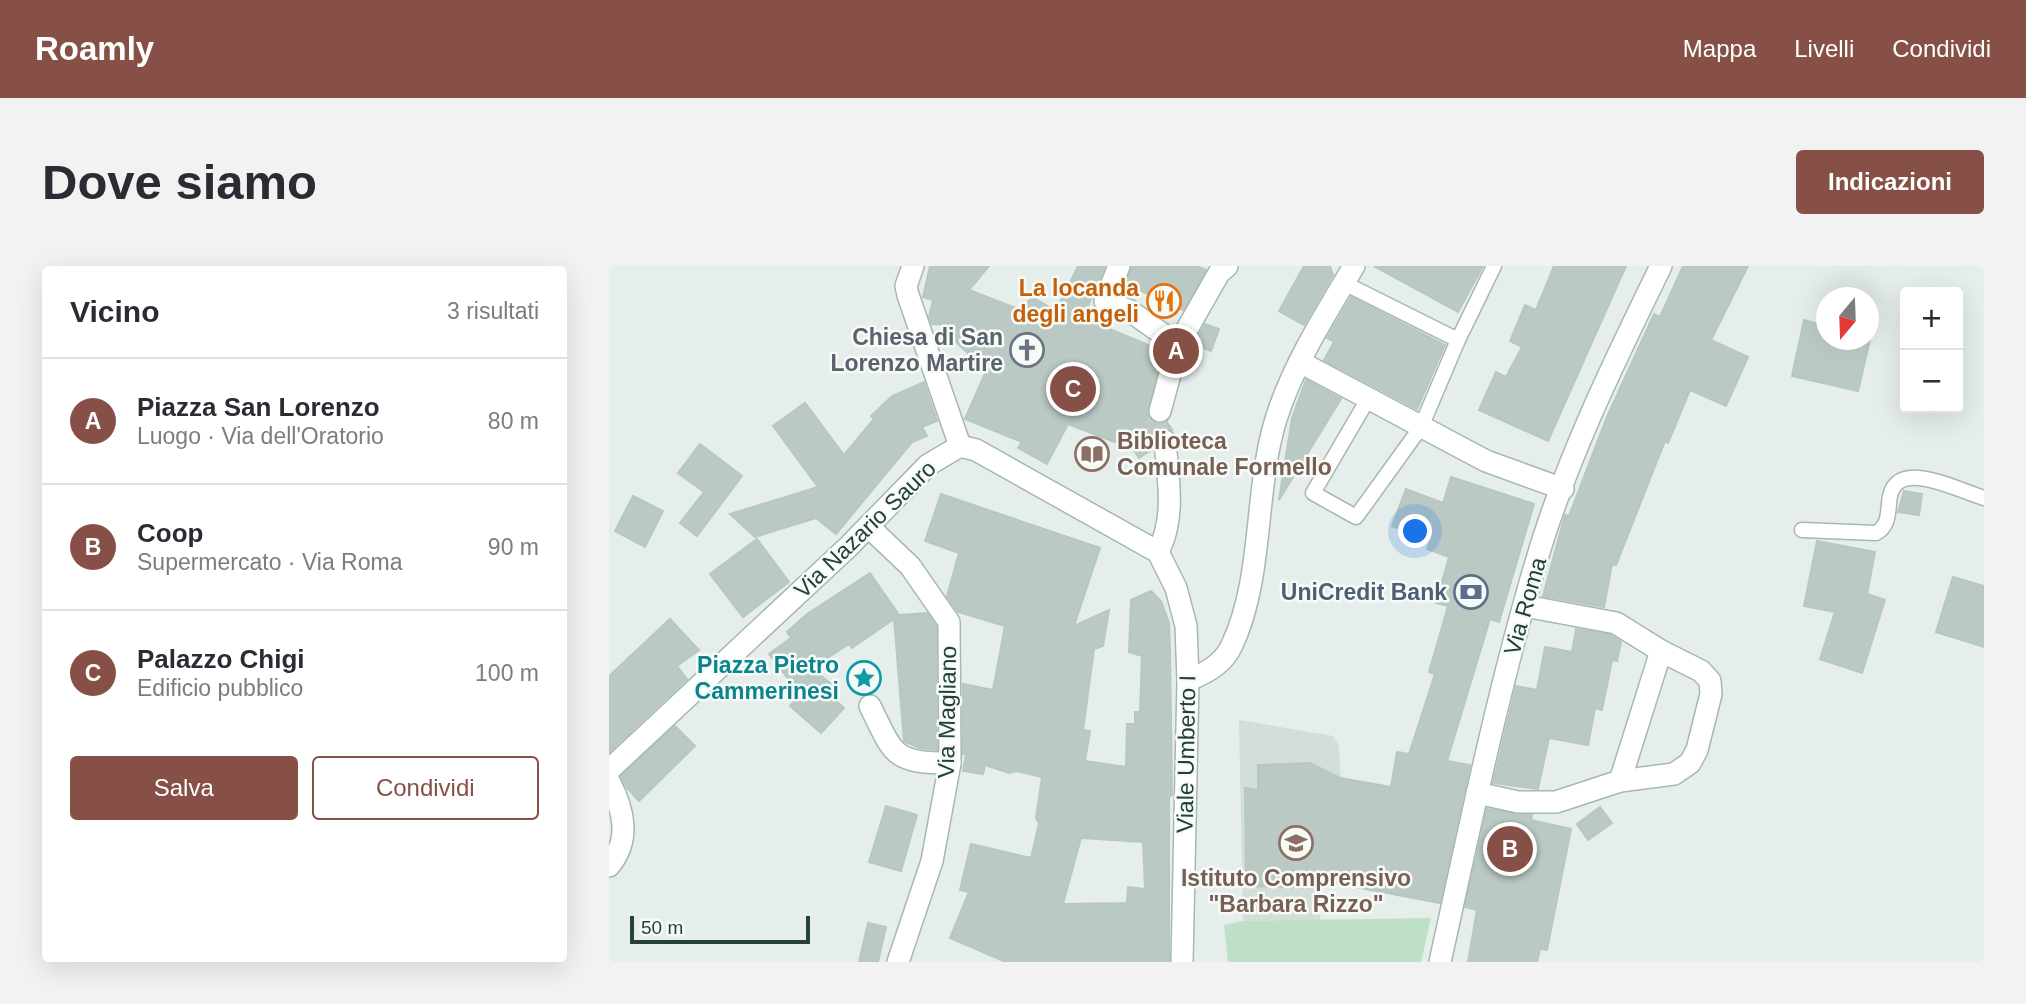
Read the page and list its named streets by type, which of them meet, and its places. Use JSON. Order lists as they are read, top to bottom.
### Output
{
  "streets": {
    "street": [
      "Via Nazario Sauro",
      "Via Roma",
      "Via Magliano",
      "Viale Umberto I"
    ]
  },
  "crossings": [
    ["Via Nazario Sauro", "Via Magliano"],
    ["Via Nazario Sauro", "Viale Umberto I"]
  ],
  "places": {
    "restaurant": ["La locanda degli angeli"],
    "church": ["Chiesa di San Lorenzo Martire"],
    "library": ["Biblioteca Comunale Formello"],
    "bank": ["UniCredit Bank"],
    "place": ["Piazza Pietro Cammerinesi"],
    "school or university": ["Istituto Comprensivo \"Barbara Rizzo\""]
  },
  "scale_bar": "50 m",
  "north": "bottom",
  "page": {
    "header": "Roamly",
    "nav": ["Mappa", "Livelli", "Condividi"],
    "buttons": [
      "Indicazioni",
      ["Salva", "Condividi"]
    ],
    "title": "Dove siamo",
    "heading": ["Vicino", "3 risultati"],
    "map_buttons": ["+", "−"],
    "pins": ["A", "C", "B"],
    "list": [
      {
        "mark": "A",
        "name": "Piazza San Lorenzo",
        "note": "Luogo · Via dell'Oratorio",
        "value": "80 m"
      },
      {
        "mark": "B",
        "name": "Coop",
        "note": "Supermercato · Via Roma",
        "value": "90 m"
      },
      {
        "mark": "C",
        "name": "Palazzo Chigi",
        "note": "Edificio pubblico",
        "value": "100 m"
      }
    ],
    "scale": "50 m"
  }
}
